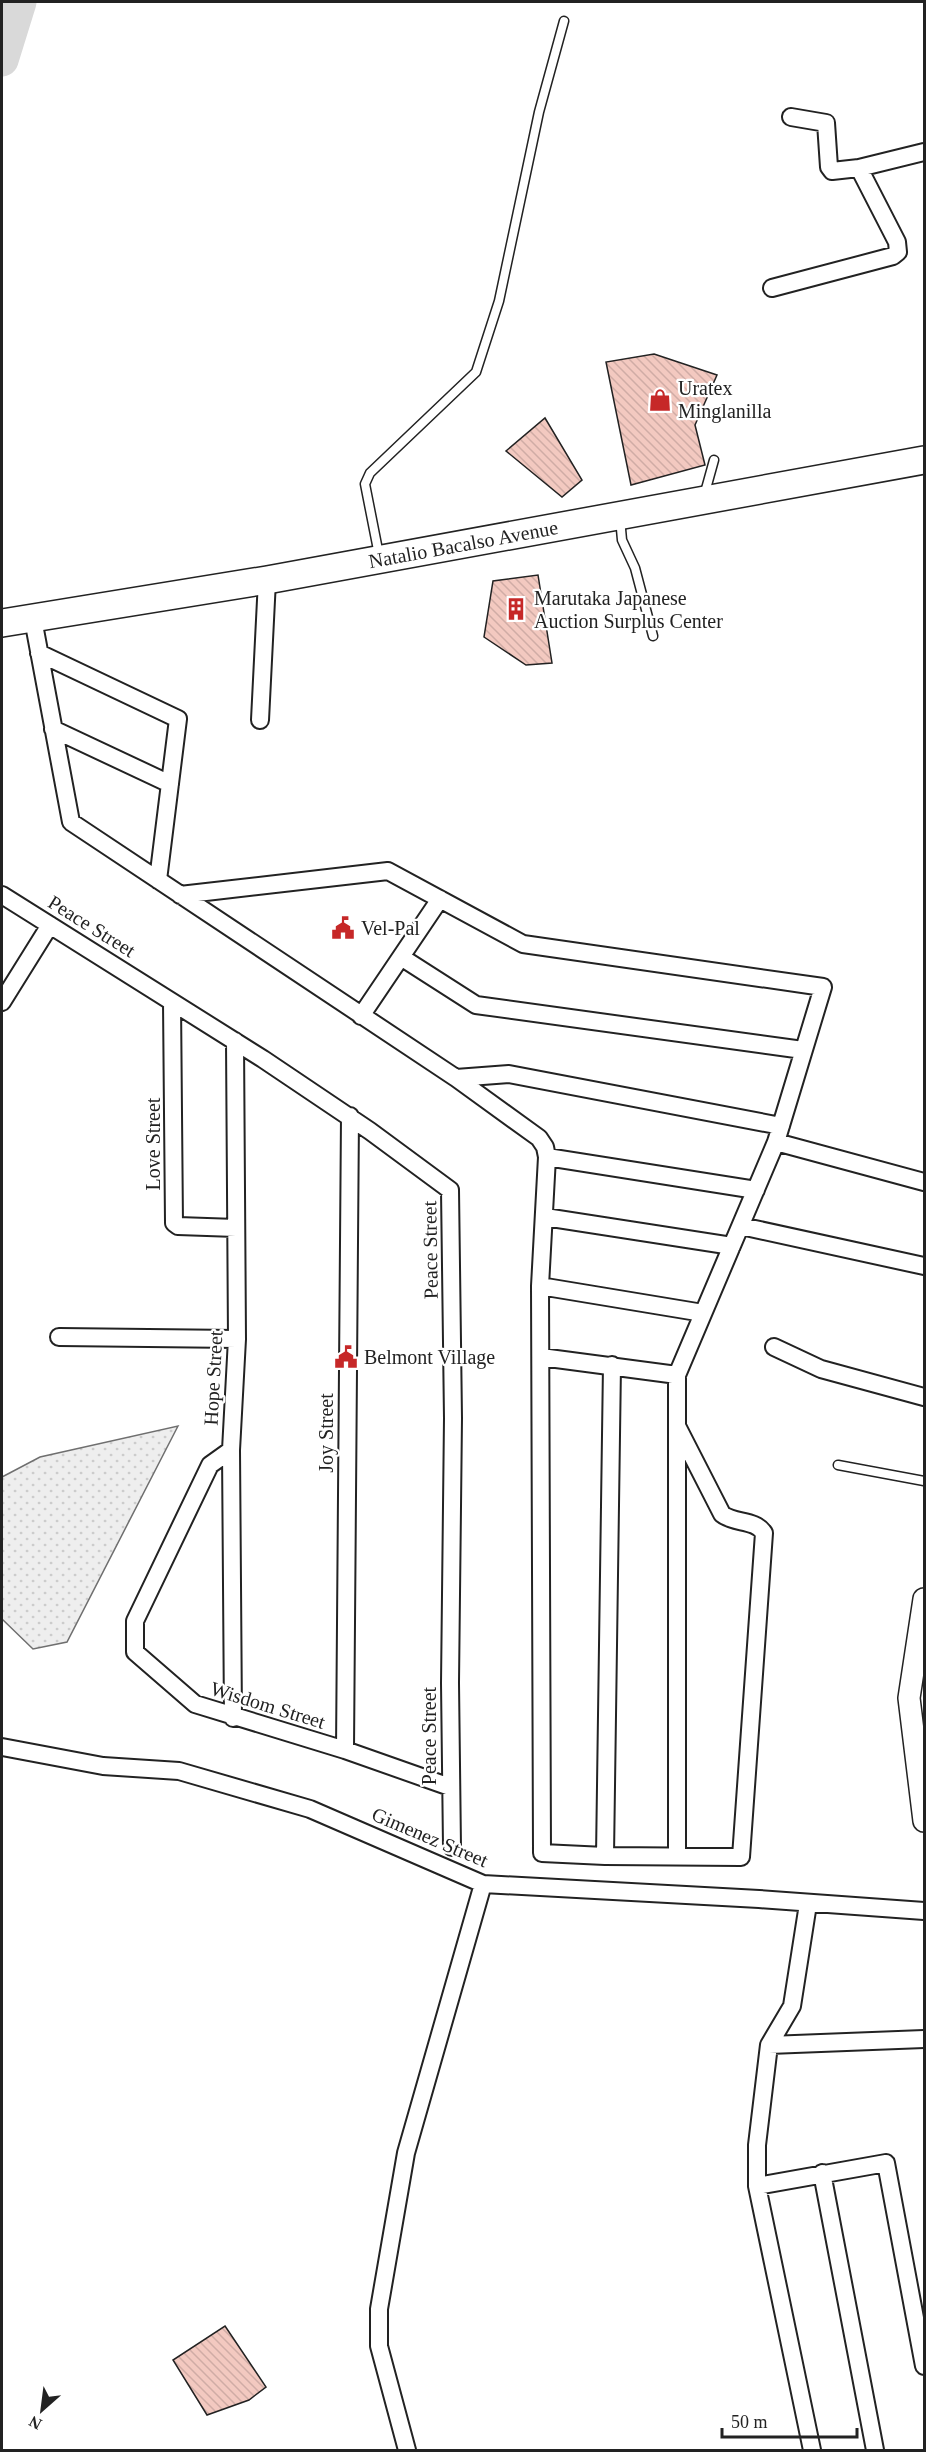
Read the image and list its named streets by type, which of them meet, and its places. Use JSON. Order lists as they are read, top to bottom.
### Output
{
  "streets": {
    "highway": ["Natalio Bacalso Avenue"],
    "street": [
      "Peace Street",
      "Love Street",
      "Hope Street",
      "Joy Street",
      "Wisdom Street",
      "Gimenez Street"
    ]
  },
  "crossings": [
    ["Peace Street", "Love Street"],
    ["Peace Street", "Hope Street"],
    ["Peace Street", "Joy Street"],
    ["Peace Street", "Wisdom Street"],
    ["Love Street", "Hope Street"],
    ["Hope Street", "Wisdom Street"],
    ["Joy Street", "Wisdom Street"]
  ],
  "places": {
    "shop": ["Uratex Minglanilla"],
    "building": ["Marutaka Japanese Auction Surplus Center"],
    "public building": ["Vel-Pal", "Belmont Village"]
  },
  "scale_bar": "50 m",
  "north": "bottom left"
}
